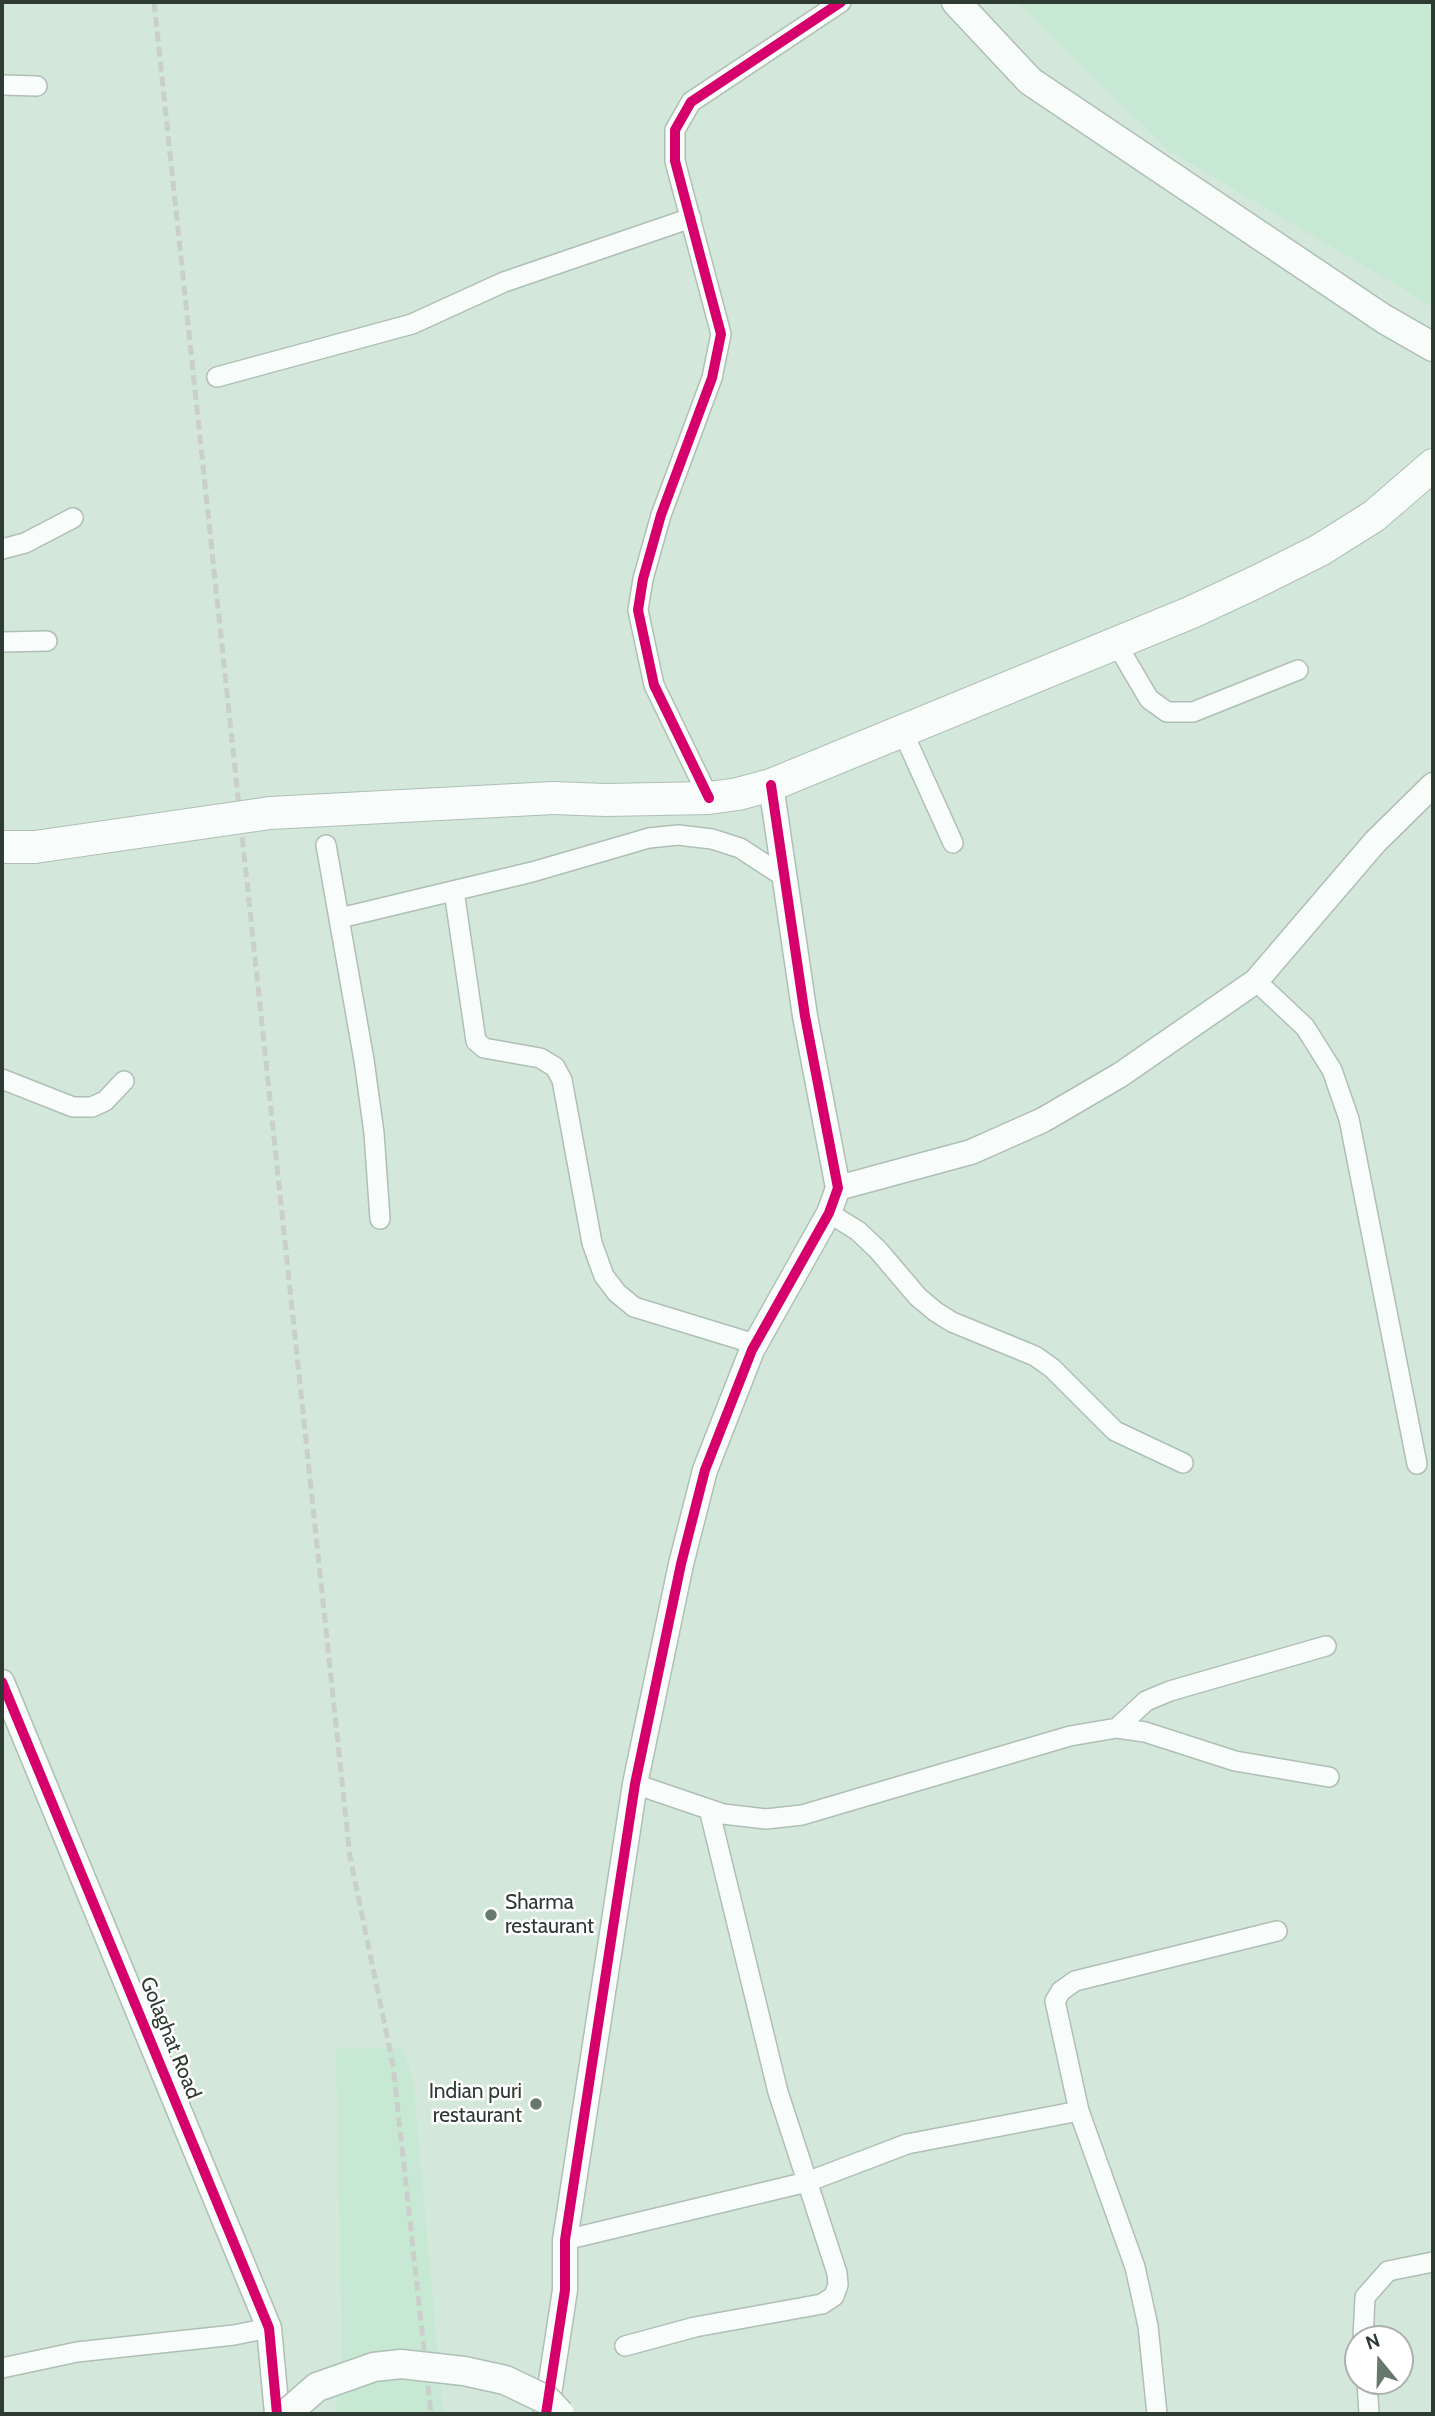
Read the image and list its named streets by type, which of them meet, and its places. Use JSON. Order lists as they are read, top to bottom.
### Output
{
  "streets": {
    "street": ["Golaghat Road"]
  },
  "places": ["Sharma restaurant", "Indian puri restaurant"],
  "north": "top"
}
